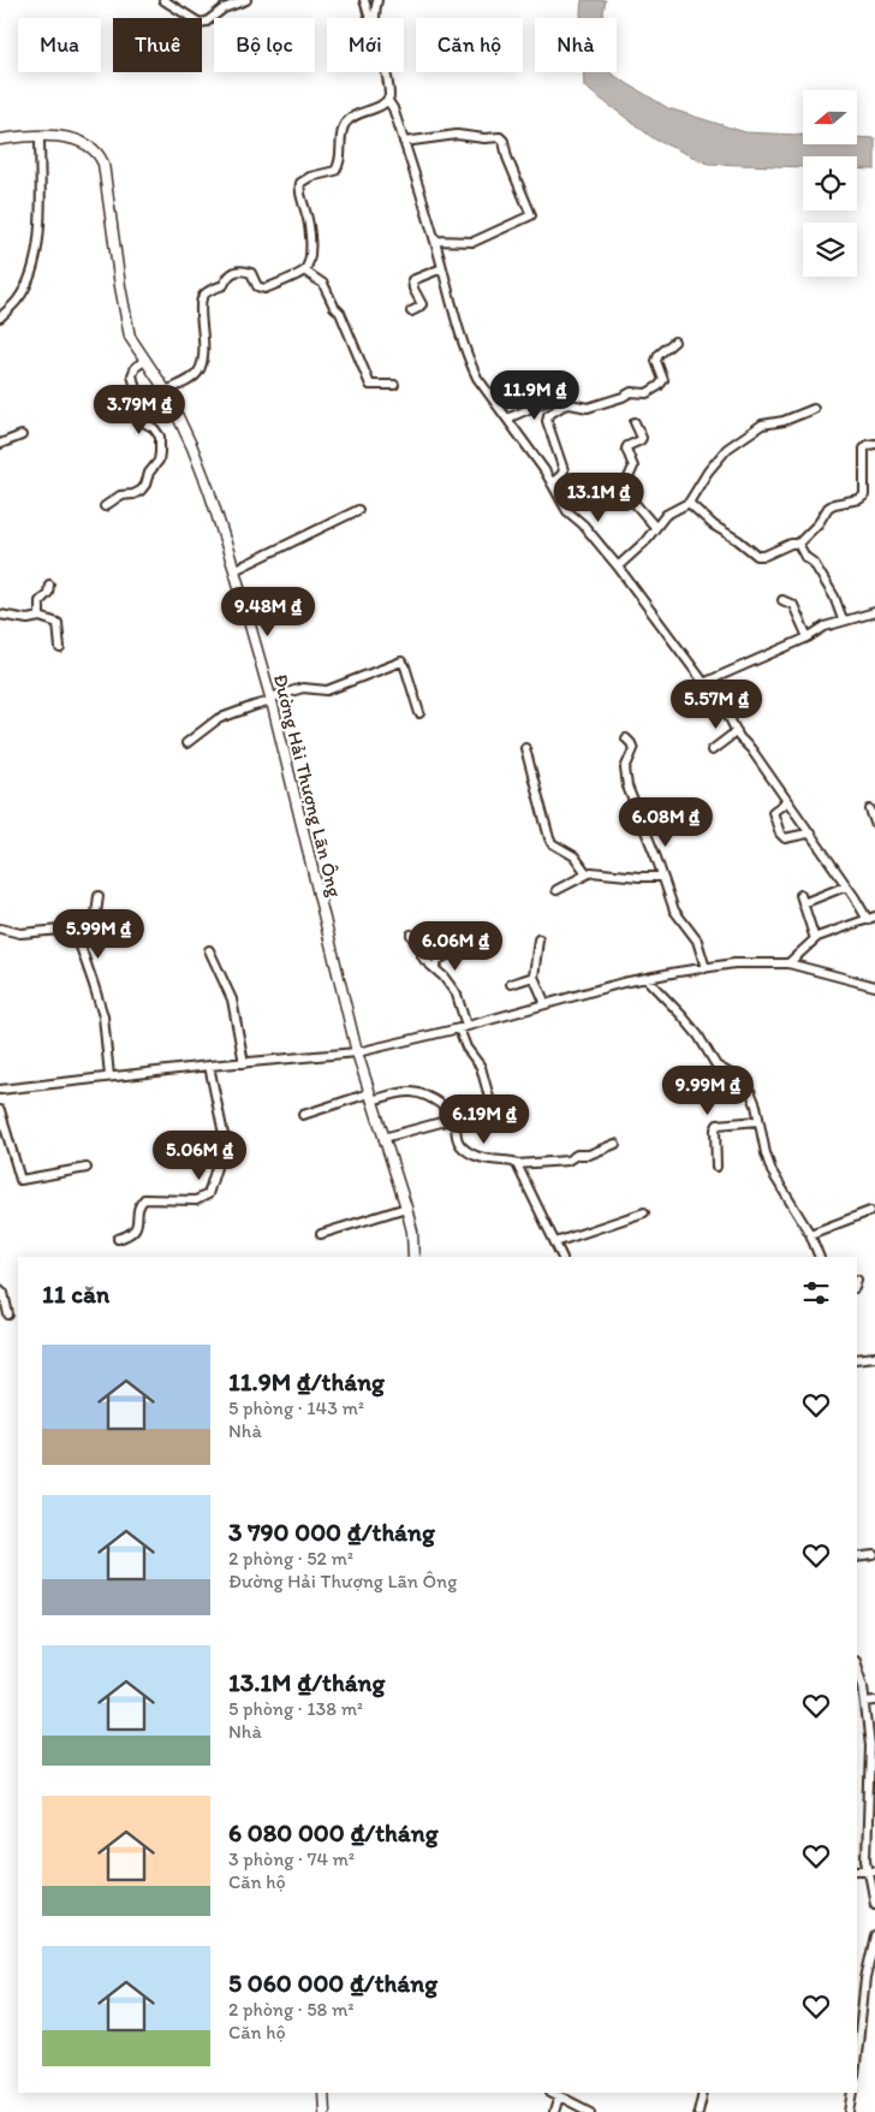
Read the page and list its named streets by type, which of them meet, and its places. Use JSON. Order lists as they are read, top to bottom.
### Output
{
  "streets": {
    "street": ["Đường Hải Thượng Lãn Ông"]
  },
  "north": "left",
  "page": {
    "chip": [
      "Mua",
      "Thuê",
      "Bộ lọc",
      "Mới",
      "Căn hộ",
      "Nhà"
    ],
    "price": [
      "11.9M ₫",
      "3.79M ₫",
      "13.1M ₫",
      "9.48M ₫",
      "5.57M ₫",
      "6.08M ₫",
      "5.99M ₫",
      "6.06M ₫",
      "9.99M ₫",
      "6.19M ₫",
      "5.06M ₫"
    ],
    "heading": "11 căn",
    "list": [
      {
        "name": "11.9M ₫/tháng",
        "note": "5 phòng · 143 m² · Nhà"
      },
      {
        "name": "3 790 000 ₫/tháng",
        "note": "2 phòng · 52 m² · Đường Hải Thượng Lãn Ông"
      },
      {
        "name": "13.1M ₫/tháng",
        "note": "5 phòng · 138 m² · Nhà"
      },
      {
        "name": "6 080 000 ₫/tháng",
        "note": "3 phòng · 74 m² · Căn hộ"
      },
      {
        "name": "5 060 000 ₫/tháng",
        "note": "2 phòng · 58 m² · Căn hộ"
      }
    ]
  }
}
